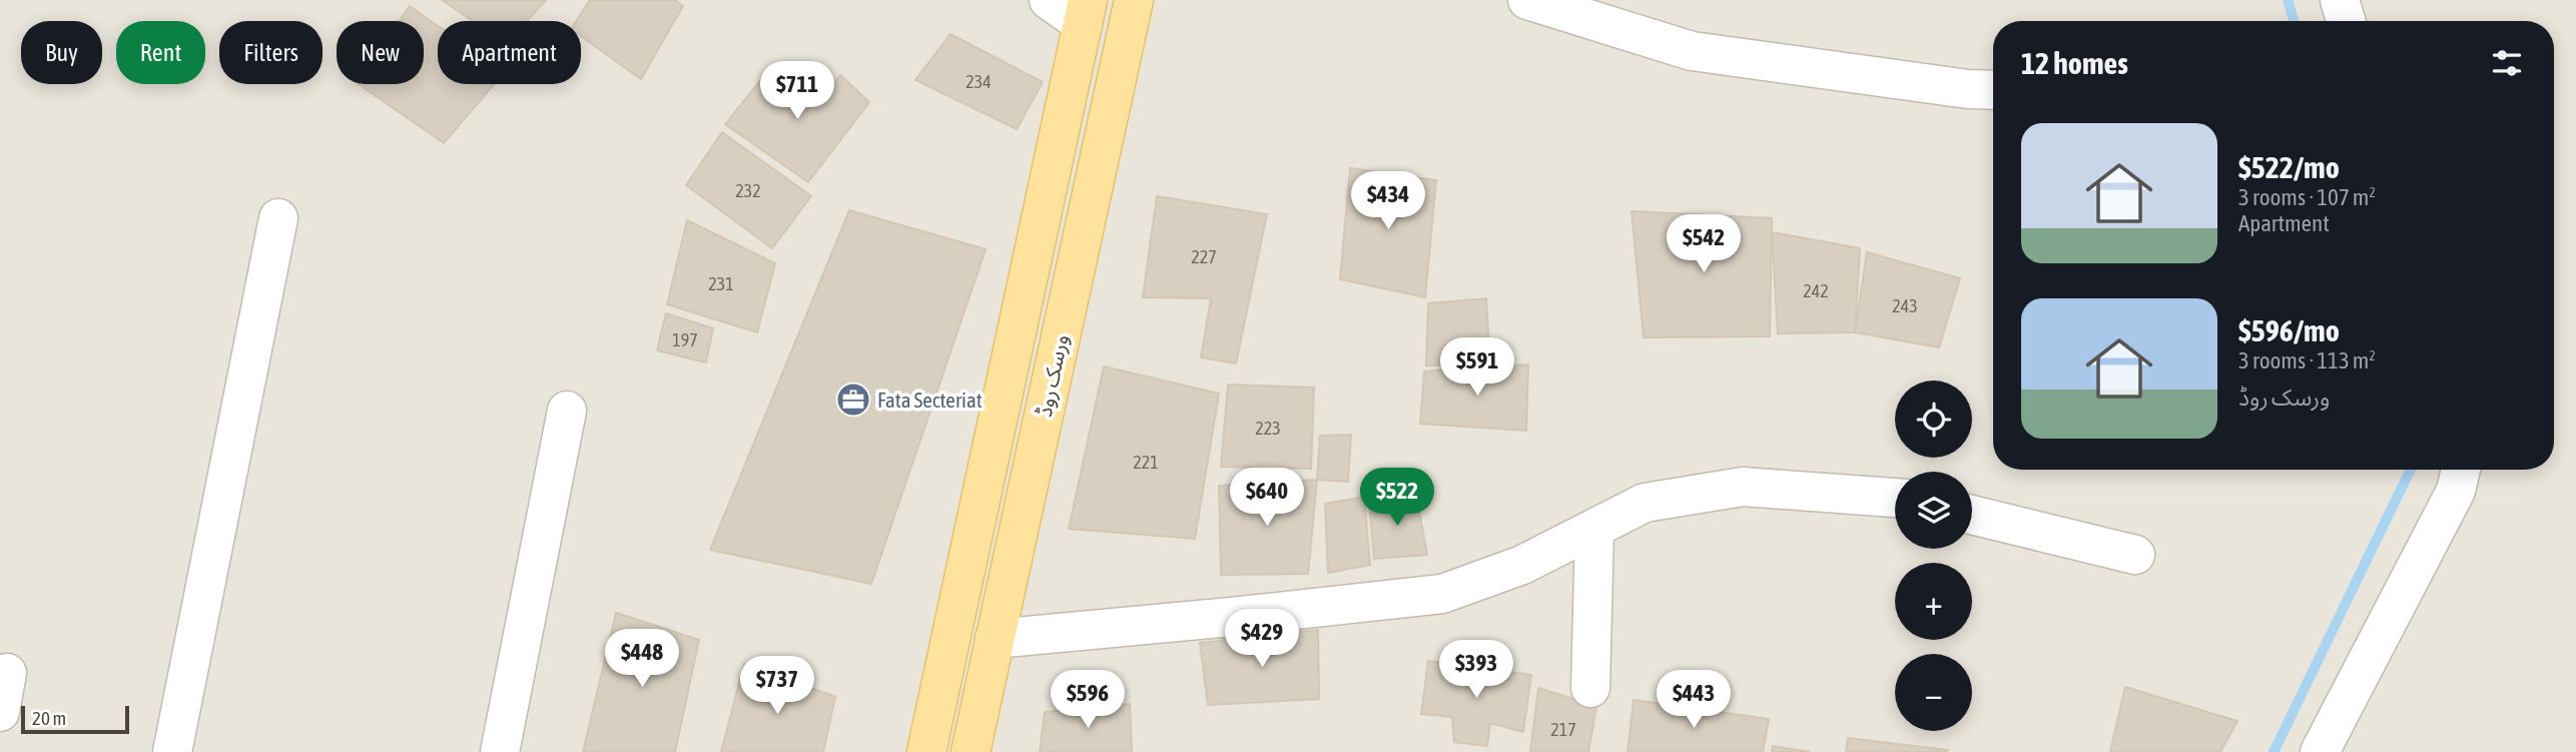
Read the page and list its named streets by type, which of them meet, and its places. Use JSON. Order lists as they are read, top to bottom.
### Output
{
  "streets": {
    "main road": ["ورسک روڈ"]
  },
  "places": {
    "office": ["Fata Secteriat"]
  },
  "house_numbers": [
    "234",
    "232",
    "227",
    "231",
    "242",
    "243",
    "197",
    "223",
    "221",
    "217"
  ],
  "scale_bar": "20 m",
  "page": {
    "chip": [
      "Buy",
      "Rent",
      "Filters",
      "New",
      "Apartment"
    ],
    "heading": "12 homes",
    "price": [
      "$711",
      "$434",
      "$542",
      "$591",
      "$640",
      "$522",
      "$429",
      "$448",
      "$393",
      "$737",
      "$596",
      "$443"
    ],
    "list": [
      {
        "name": "$522/mo",
        "note": "3 rooms · 107 m² · Apartment"
      },
      {
        "name": "$596/mo",
        "note": "3 rooms · 113 m² · ورسک روڈ"
      }
    ],
    "map_buttons": ["+", "−"],
    "scale": "20 m"
  }
}
